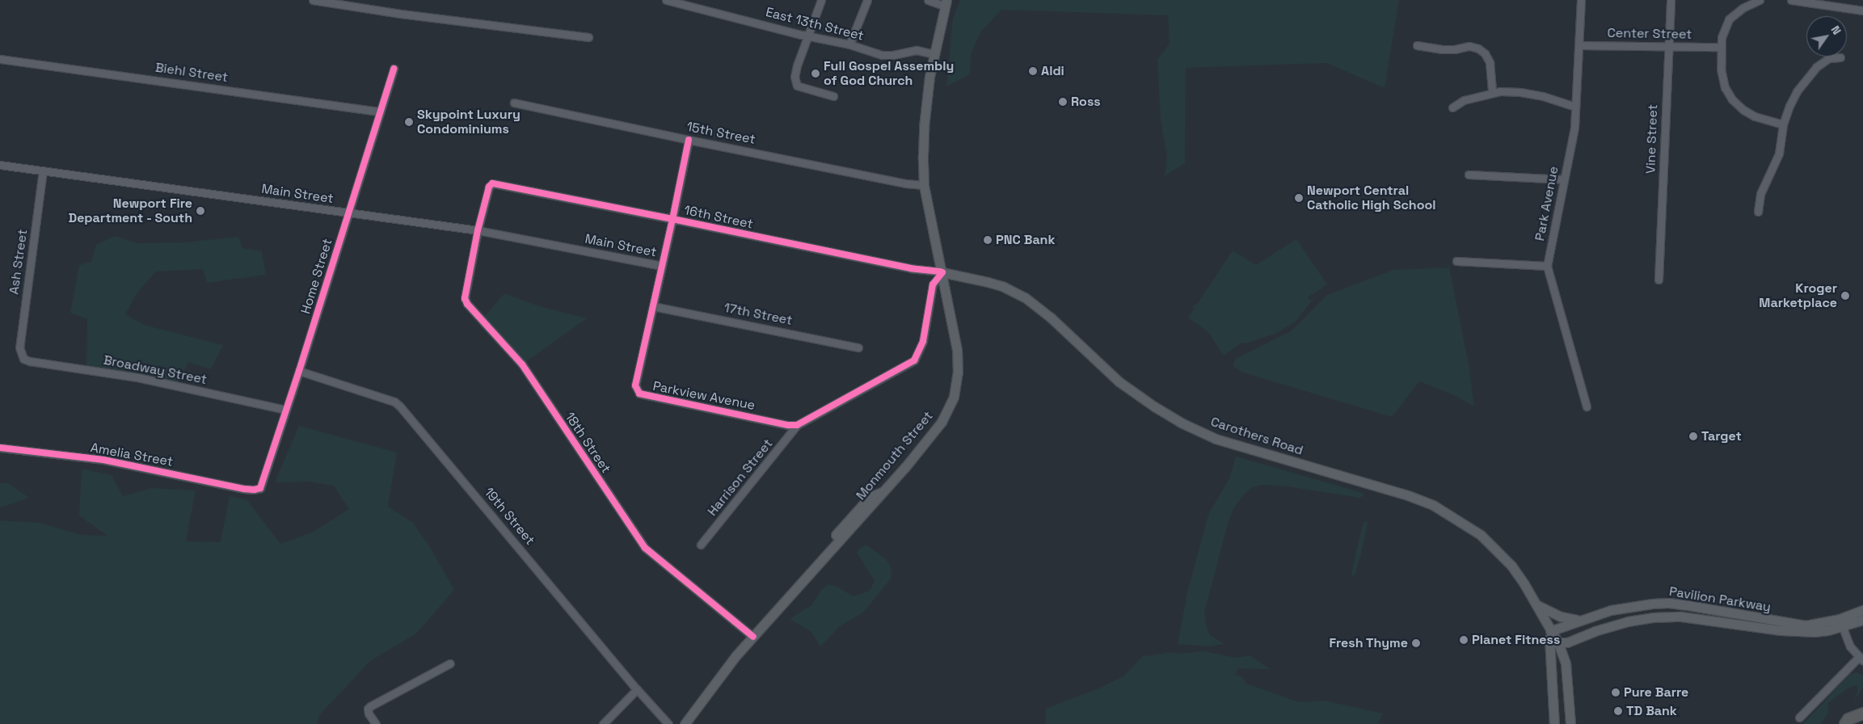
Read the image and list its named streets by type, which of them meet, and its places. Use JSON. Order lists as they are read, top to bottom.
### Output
{
  "streets": {
    "main road": ["Carothers Road", "Monmouth Street", "Pavilion Parkway"],
    "street": [
      "East 13th Street",
      "Center Street",
      "Biehl Street",
      "15th Street",
      "Vine Street",
      "Main Street",
      "Park Avenue",
      "16th Street",
      "Ash Street",
      "Home Street",
      "17th Street",
      "Broadway Street",
      "Parkview Avenue",
      "18th Street",
      "Amelia Street",
      "Harrison Street",
      "19th Street"
    ]
  },
  "crossings": [
    ["East 13th Street", "Monmouth Street"],
    ["Center Street", "Vine Street"],
    ["Center Street", "Park Avenue"],
    ["Biehl Street", "Home Street"],
    ["15th Street", "Parkview Avenue"],
    ["15th Street", "Monmouth Street"],
    ["Main Street", "16th Street"],
    ["Main Street", "Ash Street"],
    ["Main Street", "Home Street"],
    ["Main Street", "Parkview Avenue"],
    ["Main Street", "18th Street"],
    ["16th Street", "Parkview Avenue"],
    ["16th Street", "Carothers Road"],
    ["16th Street", "18th Street"],
    ["16th Street", "Monmouth Street"],
    ["Ash Street", "Broadway Street"],
    ["Home Street", "Broadway Street"],
    ["Home Street", "Amelia Street"],
    ["Home Street", "19th Street"],
    ["17th Street", "Parkview Avenue"],
    ["Parkview Avenue", "Harrison Street"],
    ["Carothers Road", "Monmouth Street"],
    ["Carothers Road", "Pavilion Parkway"],
    ["18th Street", "Monmouth Street"]
  ],
  "places": [
    "Aldi",
    "Full Gospel Assembly of God Church",
    "Ross",
    "Skypoint Luxury Condominiums",
    "Newport Central Catholic High School",
    "Newport Fire Department - South",
    "PNC Bank",
    "Kroger Marketplace",
    "Target",
    "Planet Fitness",
    "Fresh Thyme",
    "Pure Barre",
    "TD Bank"
  ],
  "north": "top right"
}
